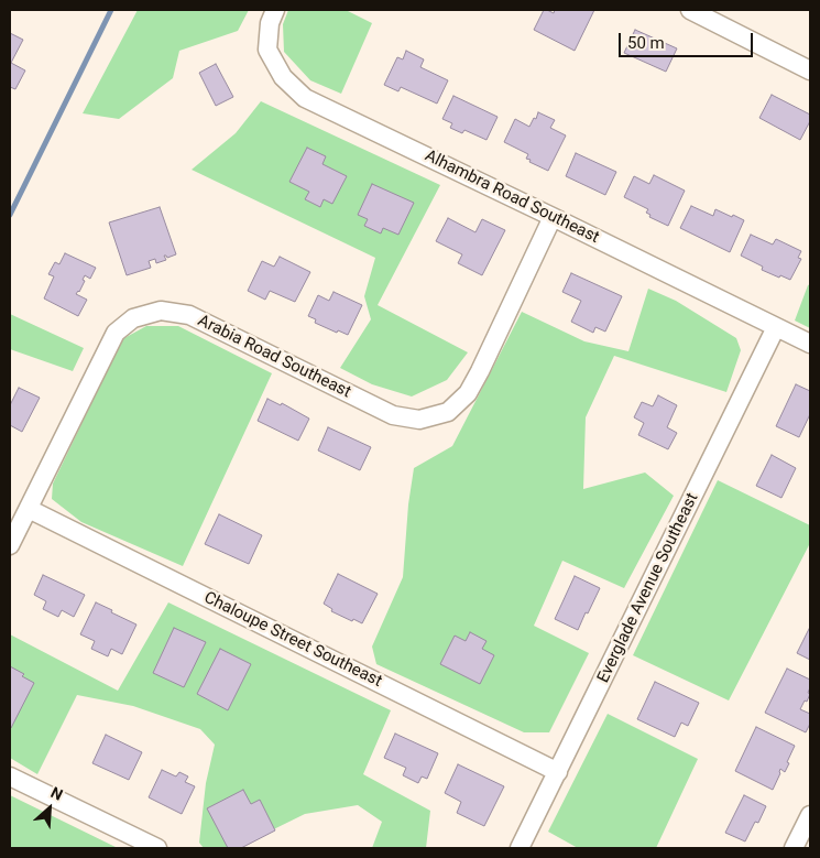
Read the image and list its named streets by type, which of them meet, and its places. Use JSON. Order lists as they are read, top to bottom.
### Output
{
  "streets": {
    "street": [
      "Alhambra Road Southeast",
      "Arabia Road Southeast",
      "Everglade Avenue Southeast",
      "Chaloupe Street Southeast"
    ]
  },
  "crossings": [
    ["Alhambra Road Southeast", "Arabia Road Southeast"],
    ["Alhambra Road Southeast", "Everglade Avenue Southeast"],
    ["Arabia Road Southeast", "Chaloupe Street Southeast"],
    ["Everglade Avenue Southeast", "Chaloupe Street Southeast"]
  ],
  "scale_bar": "50 m",
  "north": "top right"
}
